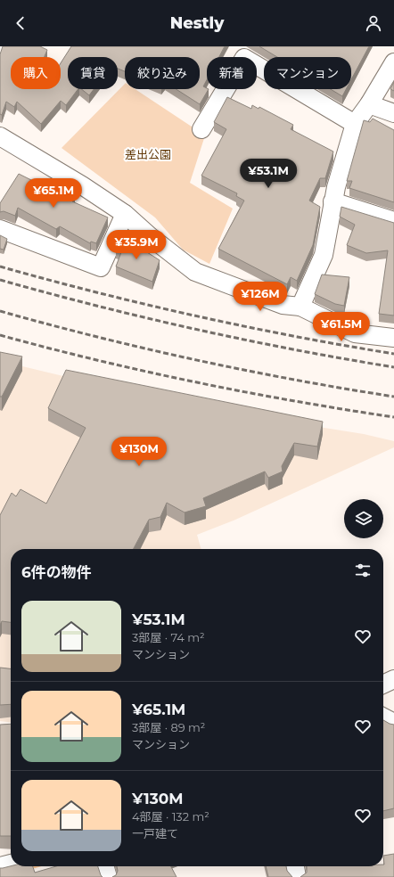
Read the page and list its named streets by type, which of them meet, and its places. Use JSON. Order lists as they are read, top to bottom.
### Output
{
  "parks": ["差出公園"],
  "page": {
    "header": "Nestly",
    "chip": [
      "購入",
      "賃貸",
      "絞り込み",
      "新着",
      "マンション"
    ],
    "price": [
      "¥53.1M",
      "¥65.1M",
      "¥35.9M",
      "¥126M",
      "¥61.5M",
      "¥130M"
    ],
    "heading": "6件の物件",
    "list": [
      {
        "name": "¥53.1M",
        "note": "3部屋 · 74 m² · マンション"
      },
      {
        "name": "¥65.1M",
        "note": "3部屋 · 89 m² · マンション"
      },
      {
        "name": "¥130M",
        "note": "4部屋 · 132 m² · 一戸建て"
      }
    ]
  }
}
